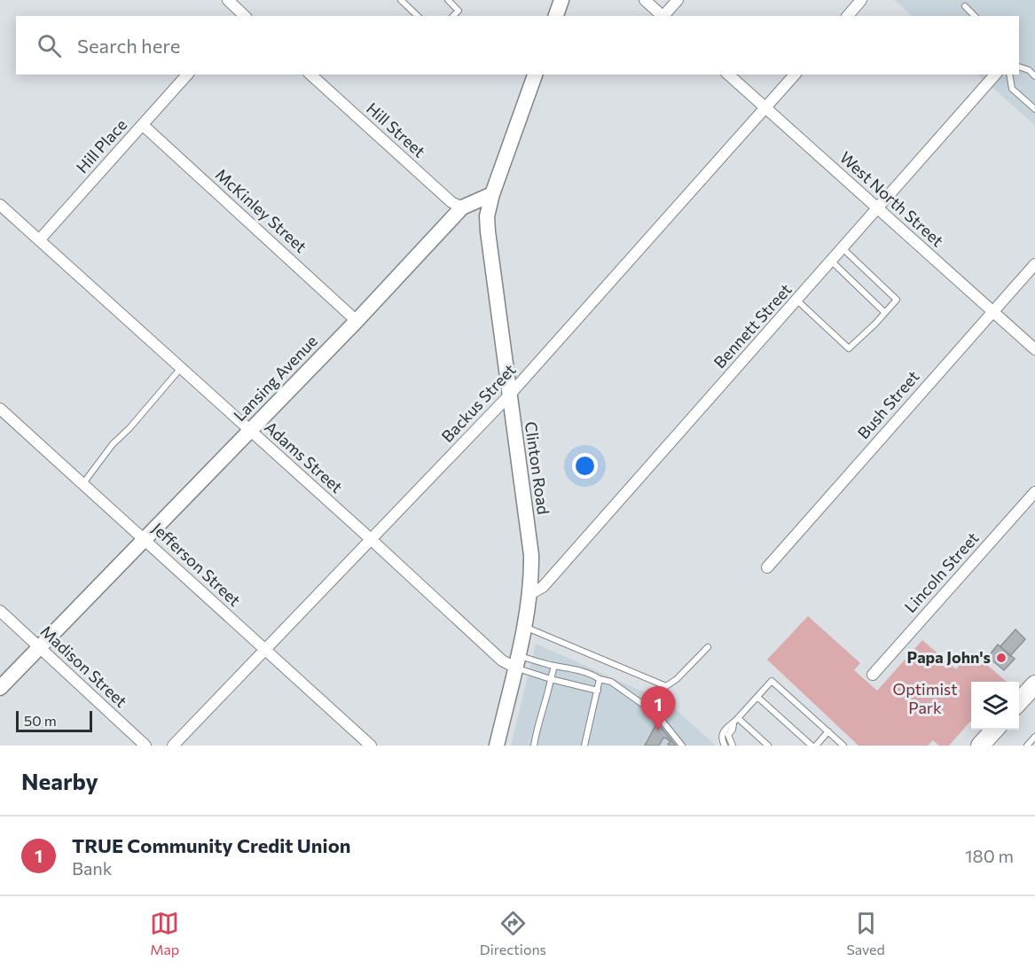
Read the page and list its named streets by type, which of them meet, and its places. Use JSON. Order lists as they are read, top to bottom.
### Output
{
  "streets": {
    "main road": ["Lansing Avenue", "Clinton Road"],
    "street": [
      "Hill Street",
      "Hill Place",
      "West North Street",
      "McKinley Street",
      "Bennett Street",
      "Backus Street",
      "Bush Street",
      "Adams Street",
      "Jefferson Street",
      "Lincoln Street",
      "Madison Street"
    ]
  },
  "crossings": [
    ["Hill Street", "Lansing Avenue"],
    ["Hill Place", "McKinley Street"],
    ["Hill Place", "Adams Street"],
    ["West North Street", "Bennett Street"],
    ["West North Street", "Backus Street"],
    ["West North Street", "Bush Street"],
    ["McKinley Street", "Lansing Avenue"],
    ["Bennett Street", "Clinton Road"],
    ["Lansing Avenue", "Adams Street"],
    ["Lansing Avenue", "Clinton Road"],
    ["Lansing Avenue", "Jefferson Street"],
    ["Lansing Avenue", "Madison Street"],
    ["Backus Street", "Adams Street"],
    ["Backus Street", "Clinton Road"],
    ["Backus Street", "Jefferson Street"],
    ["Adams Street", "Clinton Road"]
  ],
  "parks": ["Optimist Park"],
  "places": ["Papa John's"],
  "scale_bar": "50 m",
  "page": {
    "search": "Search here",
    "pins": "1",
    "scale": "50 m",
    "heading": "Nearby",
    "list": [
      {
        "mark": "1",
        "name": "TRUE Community Credit Union",
        "note": "Bank",
        "value": "180 m"
      }
    ],
    "nav": ["Map", "Directions", "Saved"]
  }
}
